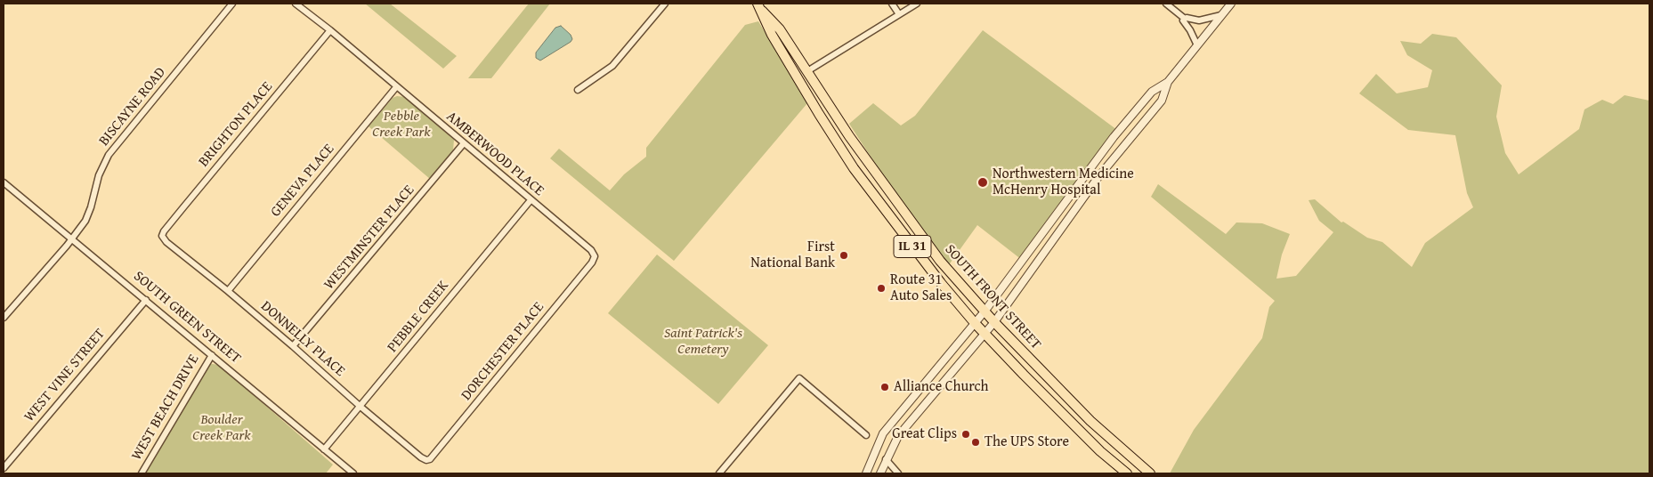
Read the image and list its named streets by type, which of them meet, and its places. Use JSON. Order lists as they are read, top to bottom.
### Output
{
  "streets": {
    "main road": ["IL 31", "SOUTH FRONT STREET"],
    "street": [
      "BISCAYNE ROAD",
      "BRIGHTON PLACE",
      "AMBERWOOD PLACE",
      "GENEVA PLACE",
      "WESTMINSTER PLACE",
      "PEBBLE CREEK",
      "SOUTH GREEN STREET",
      "DONNELLY PLACE",
      "DORCHESTER PLACE",
      "WEST VINE STREET",
      "WEST BEACH DRIVE"
    ]
  },
  "crossings": [
    ["BISCAYNE ROAD", "SOUTH GREEN STREET"],
    ["BRIGHTON PLACE", "AMBERWOOD PLACE"],
    ["BRIGHTON PLACE", "DONNELLY PLACE"],
    ["AMBERWOOD PLACE", "GENEVA PLACE"],
    ["AMBERWOOD PLACE", "WESTMINSTER PLACE"],
    ["AMBERWOOD PLACE", "PEBBLE CREEK"],
    ["AMBERWOOD PLACE", "DORCHESTER PLACE"],
    ["GENEVA PLACE", "DONNELLY PLACE"],
    ["WESTMINSTER PLACE", "DONNELLY PLACE"],
    ["PEBBLE CREEK", "SOUTH GREEN STREET"],
    ["PEBBLE CREEK", "DONNELLY PLACE"],
    ["SOUTH GREEN STREET", "WEST VINE STREET"],
    ["SOUTH GREEN STREET", "WEST BEACH DRIVE"],
    ["DONNELLY PLACE", "DORCHESTER PLACE"]
  ],
  "parks": ["Pebble Creek Park", "Saint Patrick's Cemetery", "Boulder Creek Park"],
  "places": [
    "Northwestern Medicine McHenry Hospital",
    "First National Bank",
    "Route 31 Auto Sales",
    "Alliance Church",
    "Great Clips",
    "The UPS Store"
  ]
}
